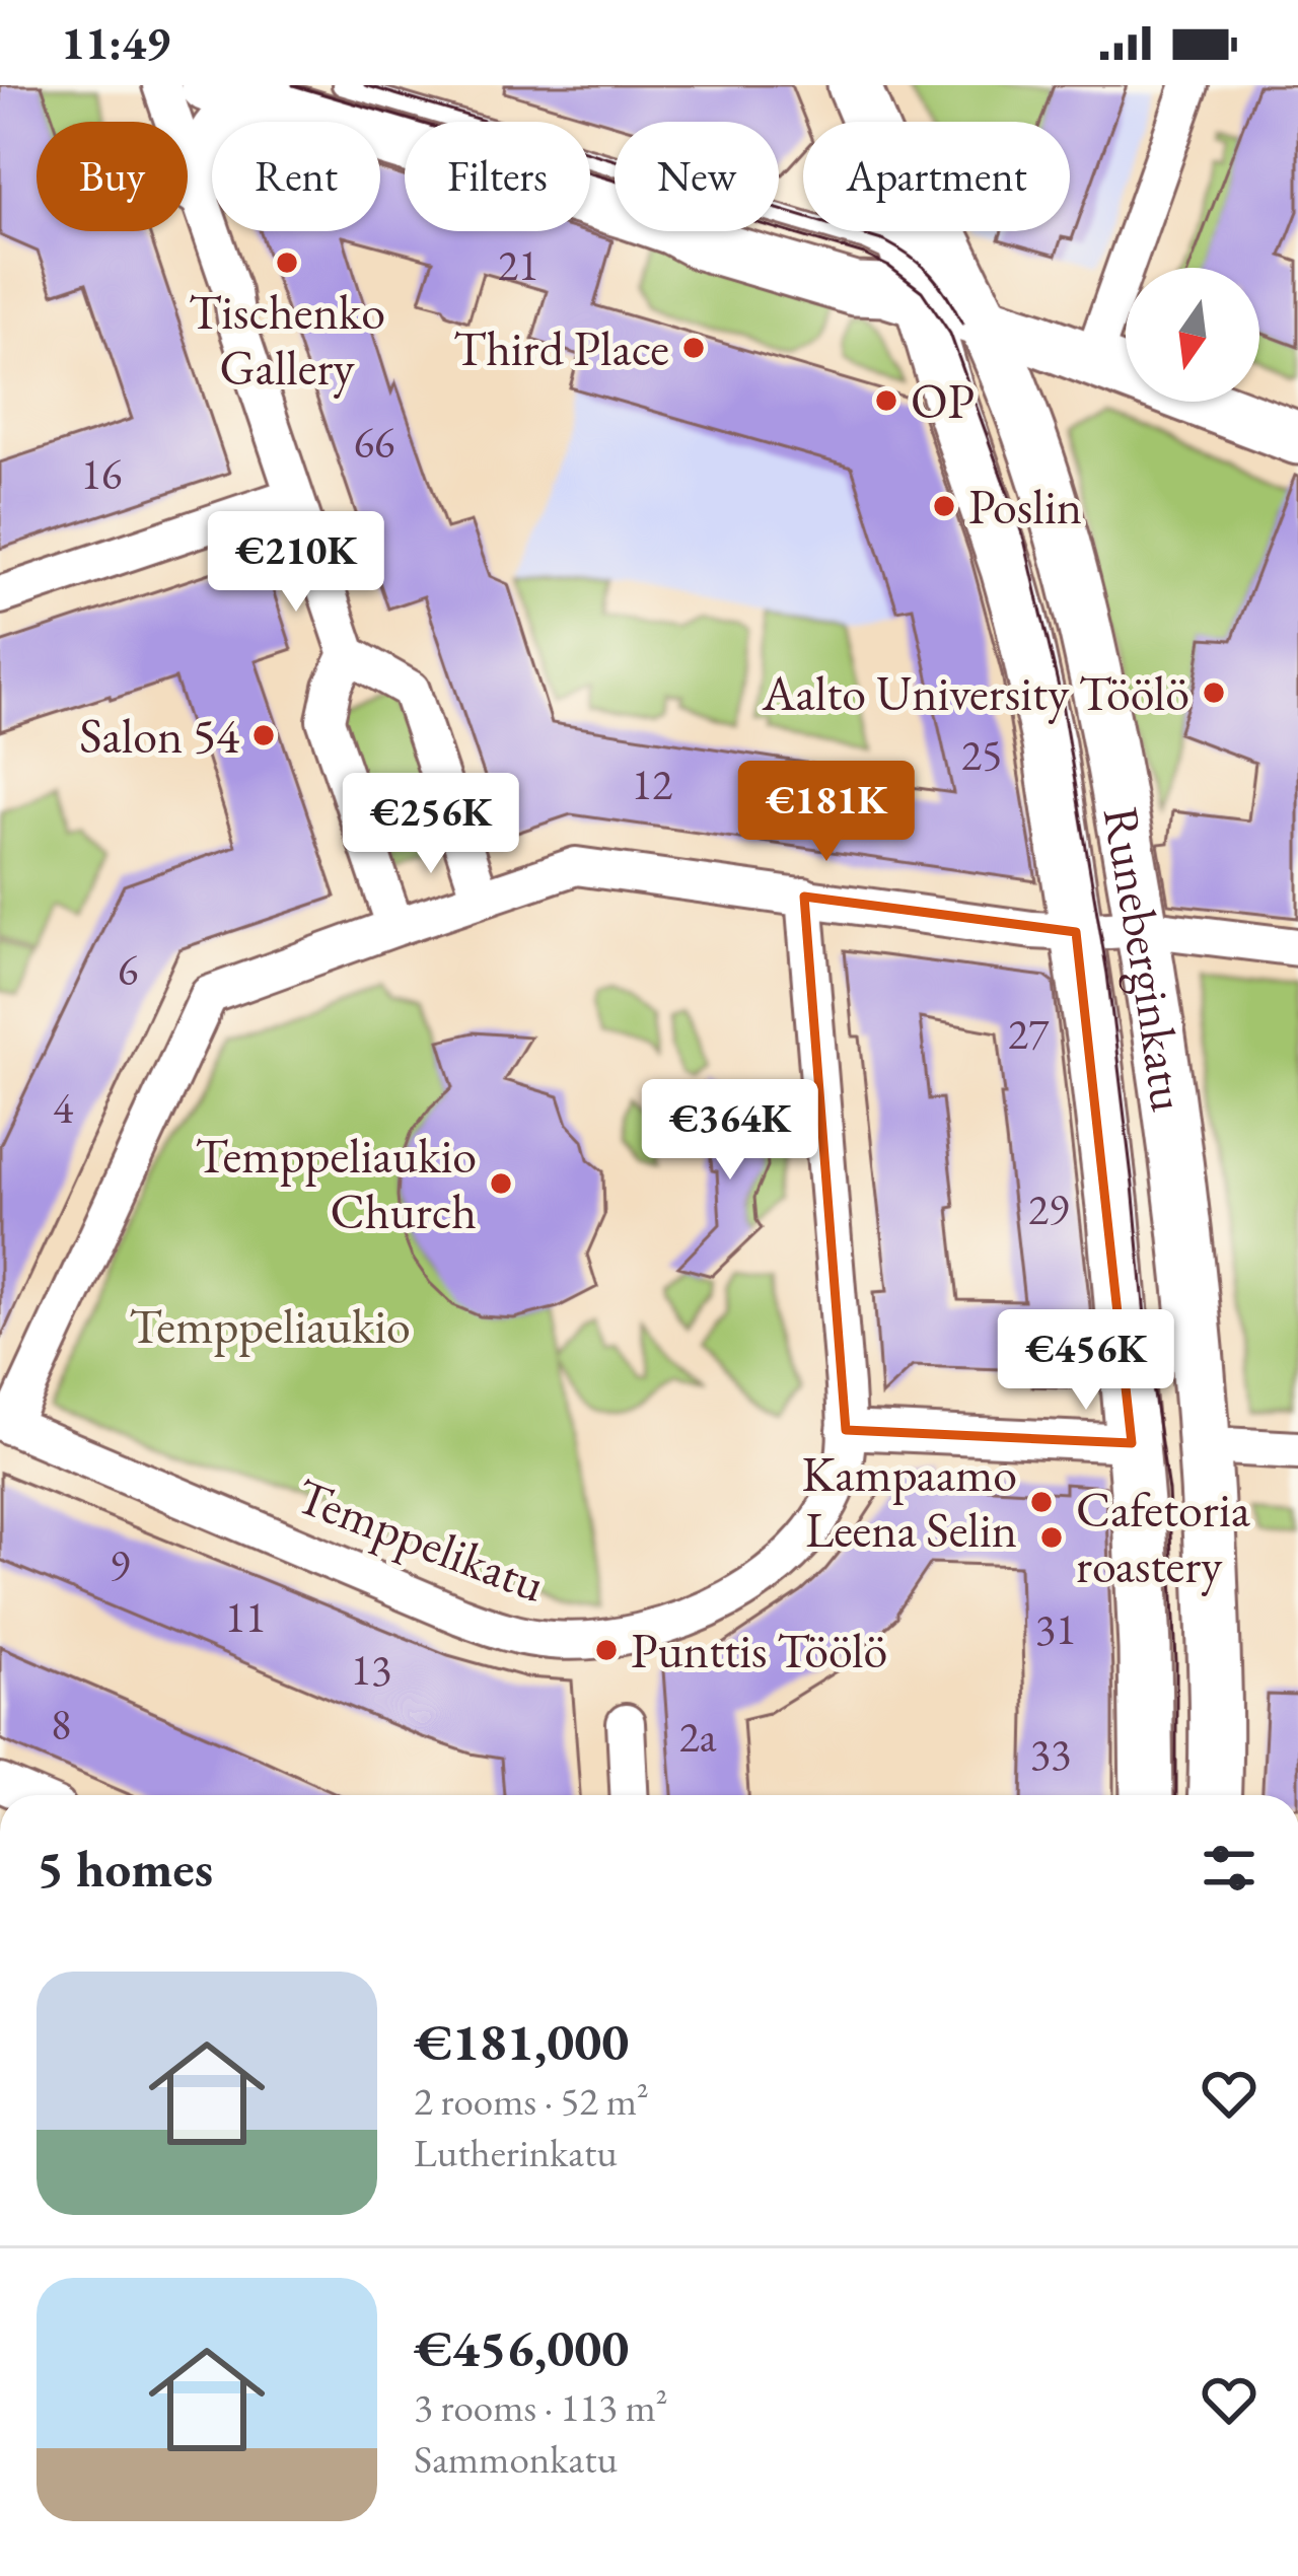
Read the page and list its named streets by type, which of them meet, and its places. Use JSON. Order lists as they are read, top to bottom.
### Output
{
  "streets": {
    "main road": ["Runeberginkatu"],
    "street": ["Temppelikatu"]
  },
  "parks": ["Temppeliaukio"],
  "places": [
    "Tischenko Gallery",
    "Third Place",
    "OP",
    "Poslin",
    "Aalto University Töölö",
    "Salon 54",
    "Temppeliaukio Church",
    "Kampaamo Leena Selin",
    "Cafetoria roastery",
    "Punttis Töölö"
  ],
  "house_numbers": [
    "21",
    "66",
    "16",
    "25",
    "12",
    "6",
    "27",
    "4",
    "29",
    "9",
    "11",
    "31",
    "13",
    "8",
    "2a",
    "33"
  ],
  "north": "bottom",
  "page": {
    "status": "11:49",
    "chip": [
      "Buy",
      "Rent",
      "Filters",
      "New",
      "Apartment"
    ],
    "price": [
      "€210K",
      "€181K",
      "€256K",
      "€364K",
      "€456K"
    ],
    "heading": "5 homes",
    "list": [
      {
        "name": "€181,000",
        "note": "2 rooms · 52 m² · Lutherinkatu"
      },
      {
        "name": "€456,000",
        "note": "3 rooms · 113 m² · Sammonkatu"
      }
    ]
  }
}
